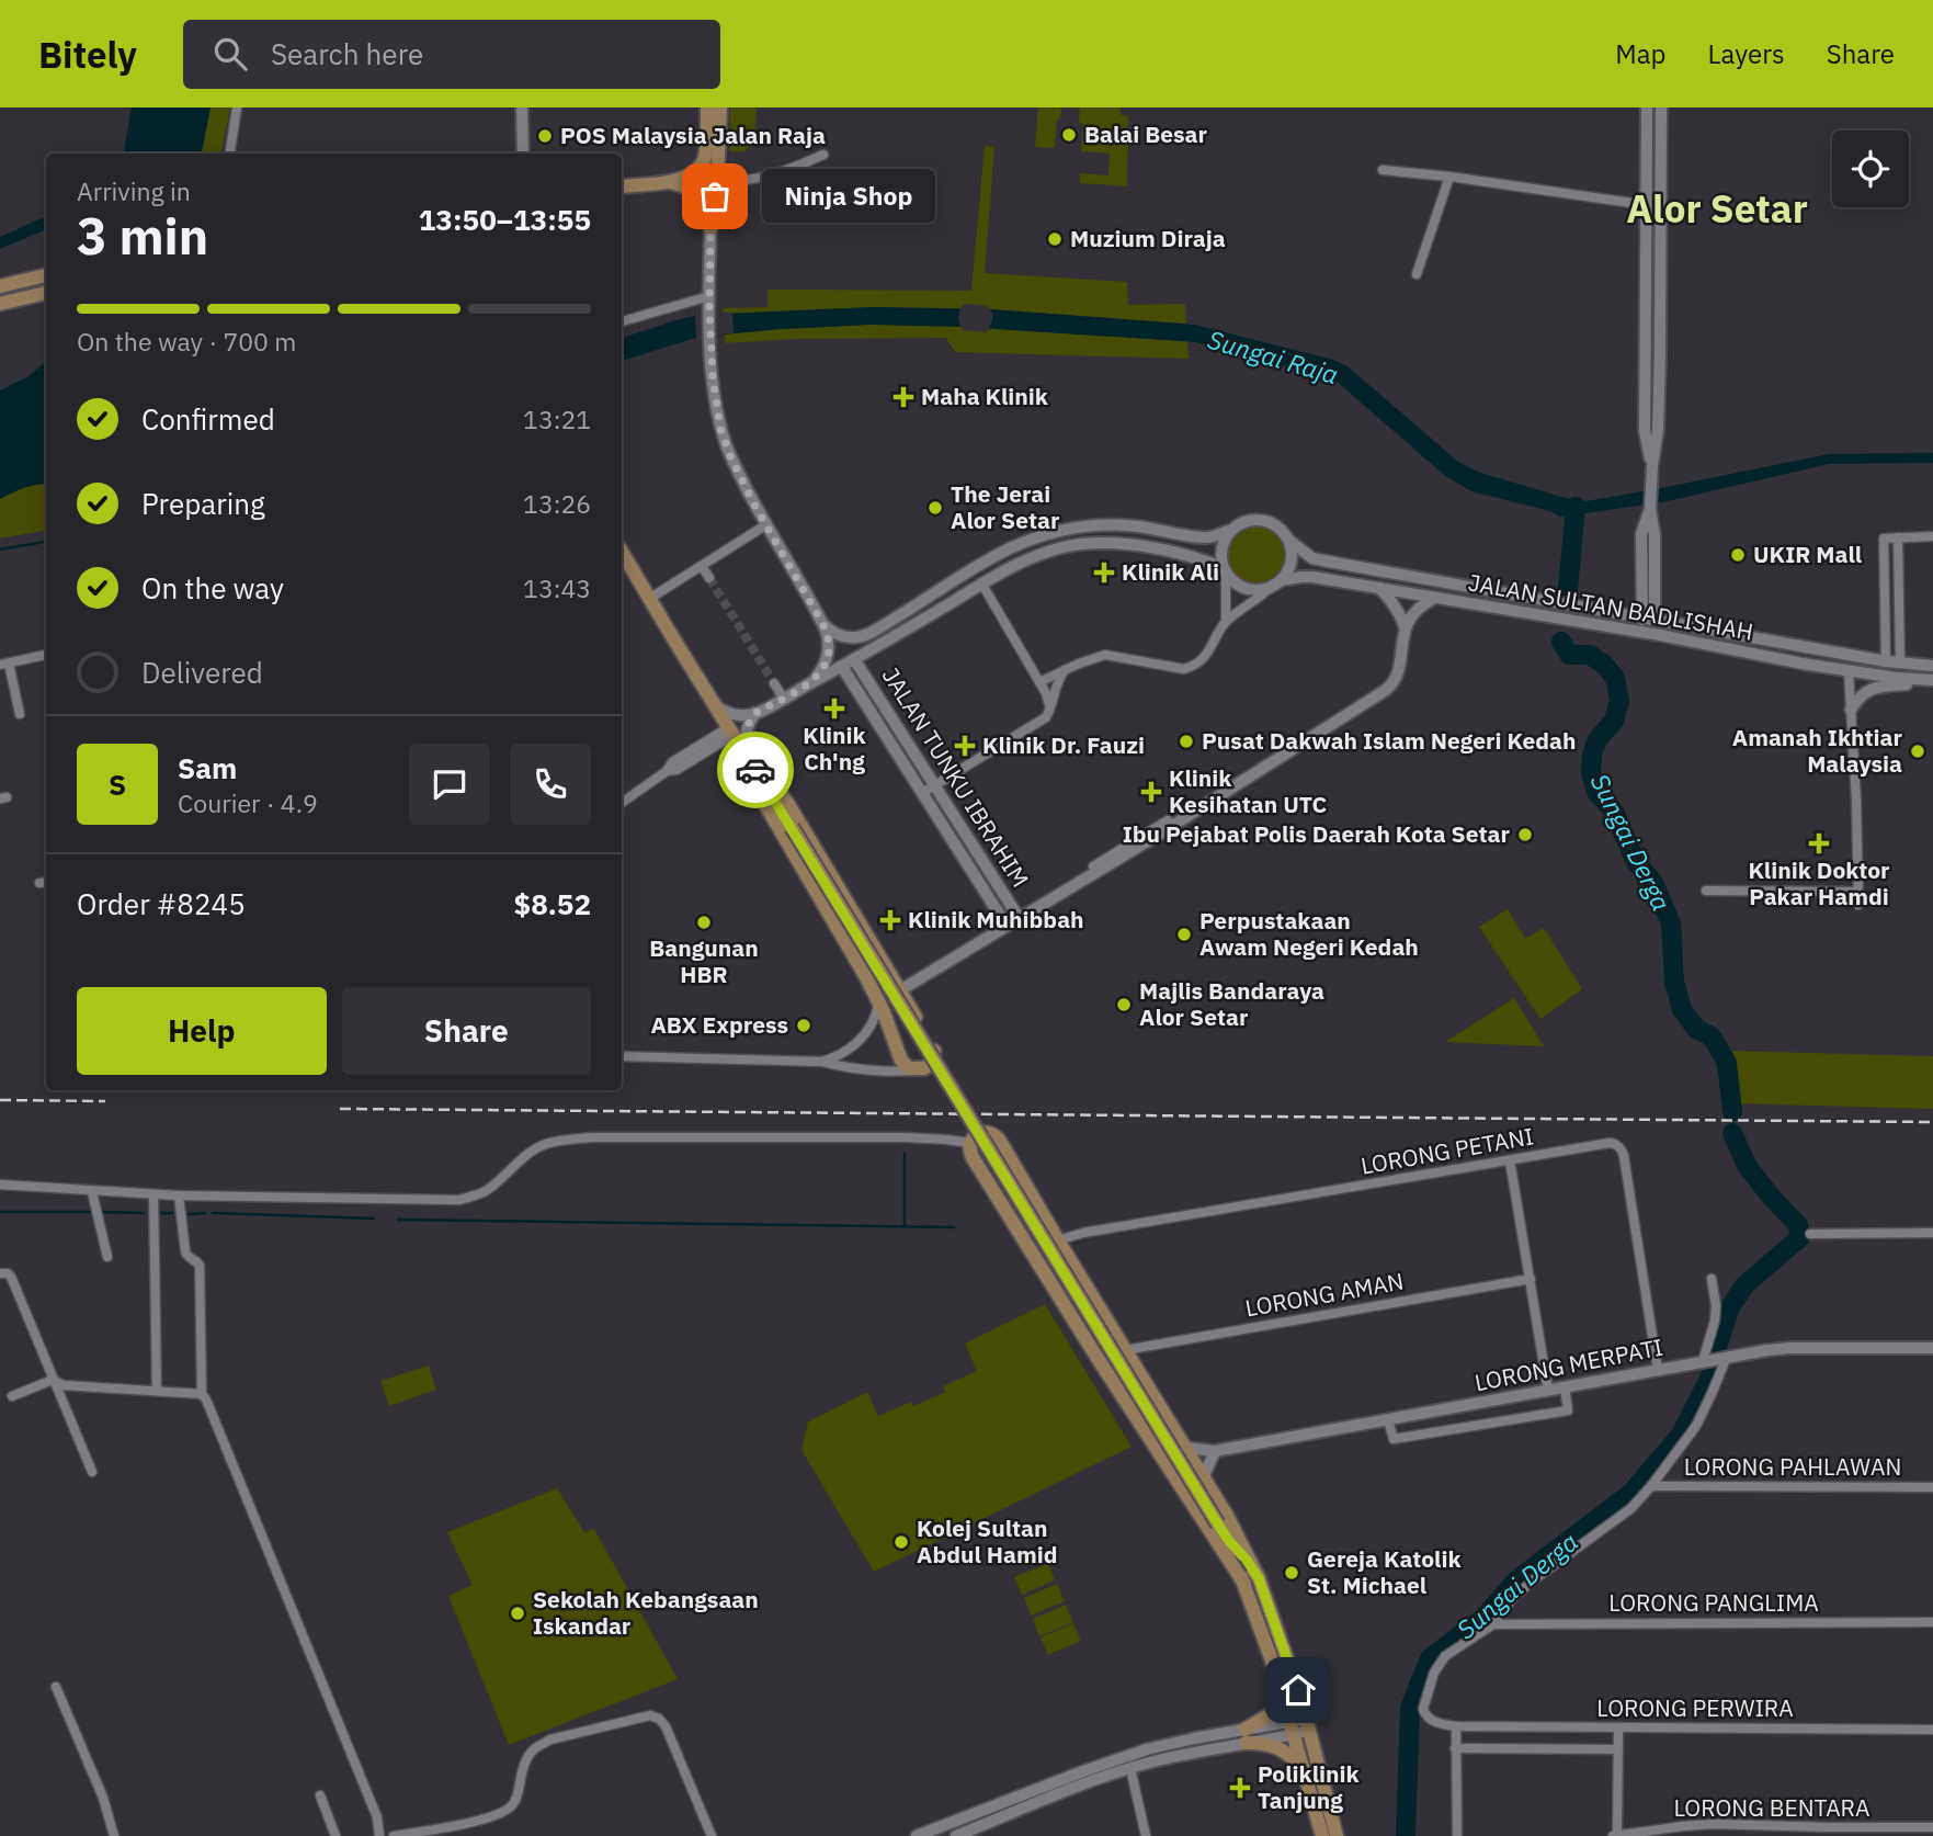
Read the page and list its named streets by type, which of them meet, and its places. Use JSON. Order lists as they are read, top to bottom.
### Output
{
  "streets": {
    "main road": ["JALAN SULTAN BADLISHAH", "JALAN TUNKU IBRAHIM", "LORONG MERPATI"],
    "street": [
      "LORONG PETANI",
      "LORONG AMAN",
      "LORONG PAHLAWAN",
      "LORONG PANGLIMA",
      "LORONG PERWIRA",
      "LORONG BENTARA"
    ]
  },
  "crossings": [
    ["LORONG PETANI", "LORONG MERPATI"]
  ],
  "districts": ["Alor Setar"],
  "water": ["Sungai Raja", "Sungai Derga"],
  "places": {
    "other": [
      "Balai Besar",
      "POS Malaysia Jalan Raja",
      "Ninja Shop",
      "Muzium Diraja",
      "The Jerai Alor Setar",
      "UKIR Mall",
      "Pusat Dakwah Islam Negeri Kedah",
      "Amanah Ikhtiar Malaysia",
      "Ibu Pejabat Polis Daerah Kota Setar",
      "Bangunan HBR",
      "Perpustakaan Awam Negeri Kedah",
      "Majlis Bandaraya Alor Setar",
      "ABX Express",
      "Kolej Sultan Abdul Hamid",
      "Gereja Katolik St. Michael",
      "Sekolah Kebangsaan Iskandar"
    ],
    "health": [
      "Maha Klinik",
      "Klinik Ali",
      "Klinik Ch'ng",
      "Klinik Dr. Fauzi",
      "Klinik Kesihatan UTC",
      "Klinik Doktor Pakar Hamdi",
      "Klinik Muhibbah",
      "Poliklinik Tanjung"
    ]
  },
  "page": {
    "header": "Bitely",
    "search": "Search here",
    "nav": ["Map", "Layers", "Share"],
    "heading": ["3 min", "Arriving in", "13:50–13:55"],
    "panel": [
      "Sam",
      "Courier · 4.9",
      "Order #8245",
      "$8.52"
    ],
    "bubble": "Ninja Shop",
    "bar": "On the way · 700 m",
    "list": [
      ["Confirmed", "13:21"],
      ["Preparing", "13:26"],
      ["On the way", "13:43"],
      "Delivered"
    ],
    "round": "S",
    "buttons": ["Help", "Share"]
  }
}
